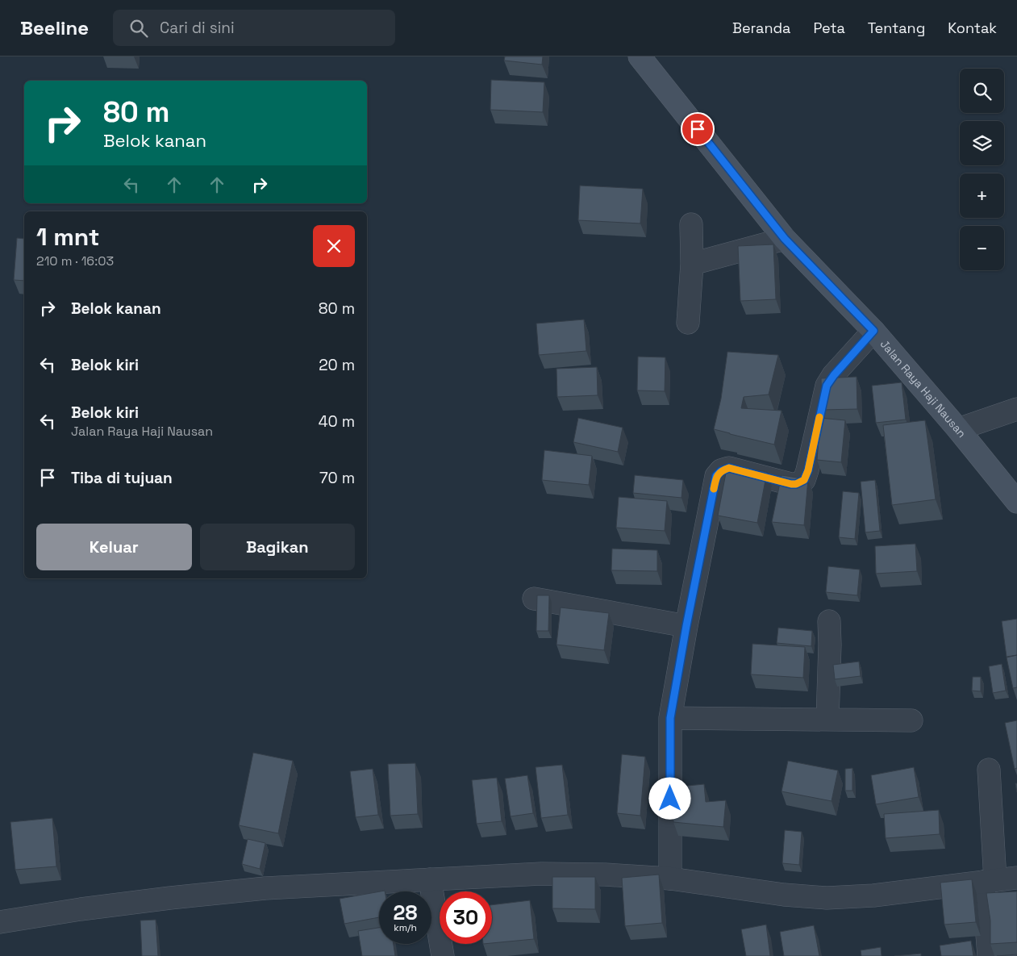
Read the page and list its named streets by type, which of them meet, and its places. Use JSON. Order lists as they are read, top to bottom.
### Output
{
  "streets": {
    "main road": ["Jalan Raya Haji Nausan"]
  },
  "page": {
    "header": "Beeline",
    "search": "Cari di sini",
    "nav": [
      "Beranda",
      "Peta",
      "Tentang",
      "Kontak"
    ],
    "map_buttons": ["+", "−"],
    "turn": ["80 m", "Belok kanan"],
    "heading": ["1 mnt", "210 m · 16:03"],
    "list": [
      {
        "name": "Belok kanan",
        "value": "80 m"
      },
      {
        "name": "Belok kiri",
        "value": "20 m"
      },
      {
        "name": "Belok kiri",
        "note": "Jalan Raya Haji Nausan",
        "value": "40 m"
      },
      {
        "name": "Tiba di tujuan",
        "value": "70 m"
      }
    ],
    "buttons": ["Keluar", "Bagikan"],
    "speed": "28 km/h",
    "limit": "30"
  }
}
